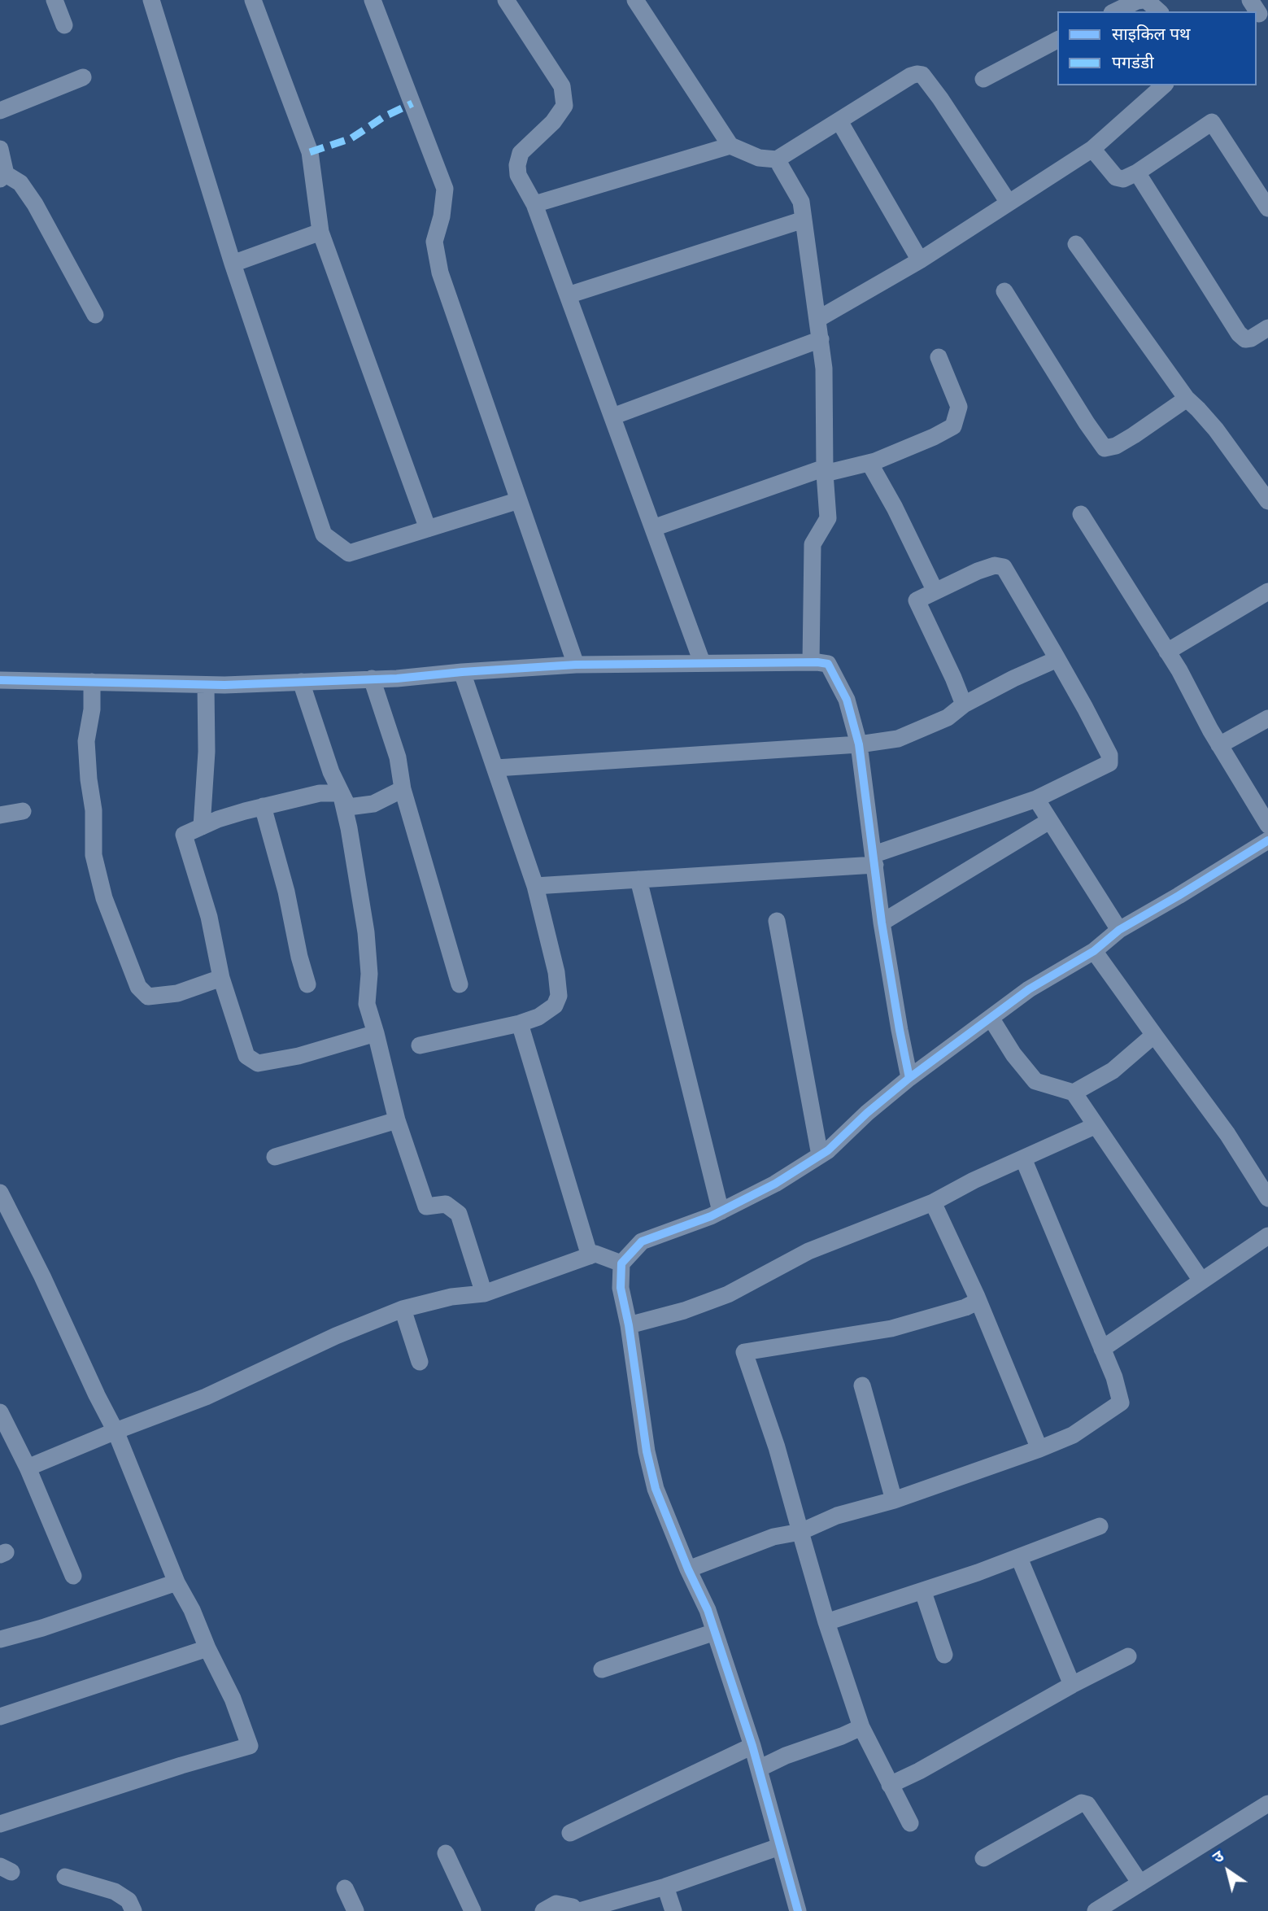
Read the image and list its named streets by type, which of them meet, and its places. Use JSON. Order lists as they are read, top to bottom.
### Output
{
  "legend": ["साइकिल पथ", "पगडंडी"],
  "north": "top left"
}
